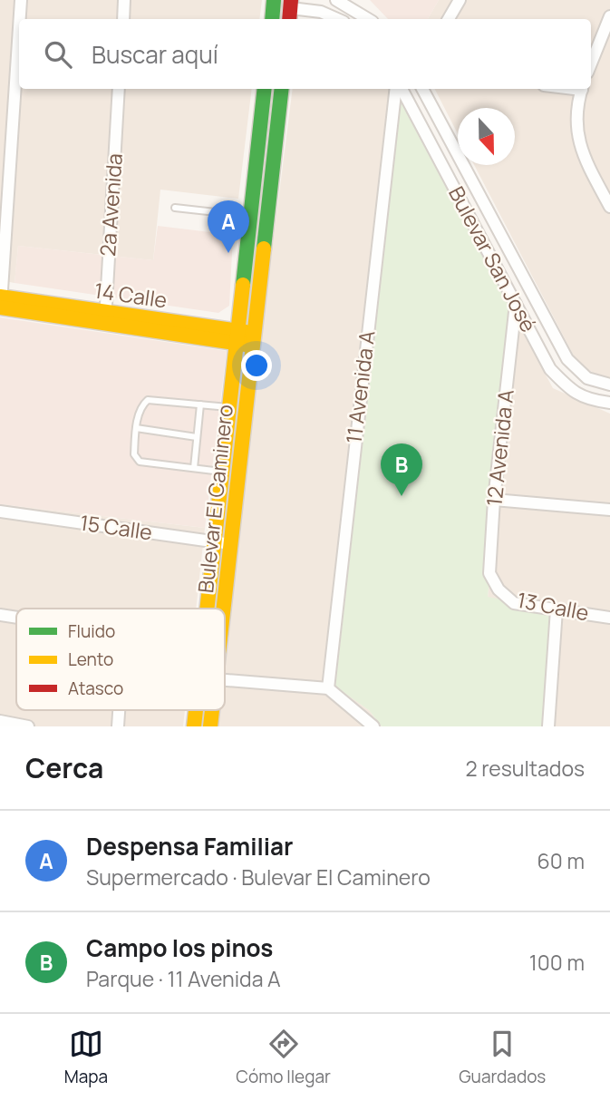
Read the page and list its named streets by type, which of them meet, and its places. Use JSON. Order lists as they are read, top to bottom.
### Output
{
  "streets": {
    "main road": ["14 Calle", "Bulevar El Caminero"],
    "street": [
      "2a Avenida",
      "Bulevar San José",
      "11 Avenida A",
      "12 Avenida A",
      "15 Calle",
      "13 Calle"
    ]
  },
  "crossings": [
    ["2a Avenida", "14 Calle"],
    ["Bulevar San José", "12 Avenida A"],
    ["14 Calle", "Bulevar El Caminero"],
    ["12 Avenida A", "13 Calle"],
    ["Bulevar El Caminero", "15 Calle"]
  ],
  "legend": ["Fluido", "Lento", "Atasco"],
  "north": "bottom",
  "page": {
    "search": "Buscar aquí",
    "pins": ["A", "B"],
    "heading": ["Cerca", "2 resultados"],
    "list": [
      {
        "mark": "A",
        "name": "Despensa Familiar",
        "note": "Supermercado · Bulevar El Caminero",
        "value": "60 m"
      },
      {
        "mark": "B",
        "name": "Campo los pinos",
        "note": "Parque · 11 Avenida A",
        "value": "100 m"
      }
    ],
    "nav": ["Mapa", "Cómo llegar", "Guardados"]
  }
}
